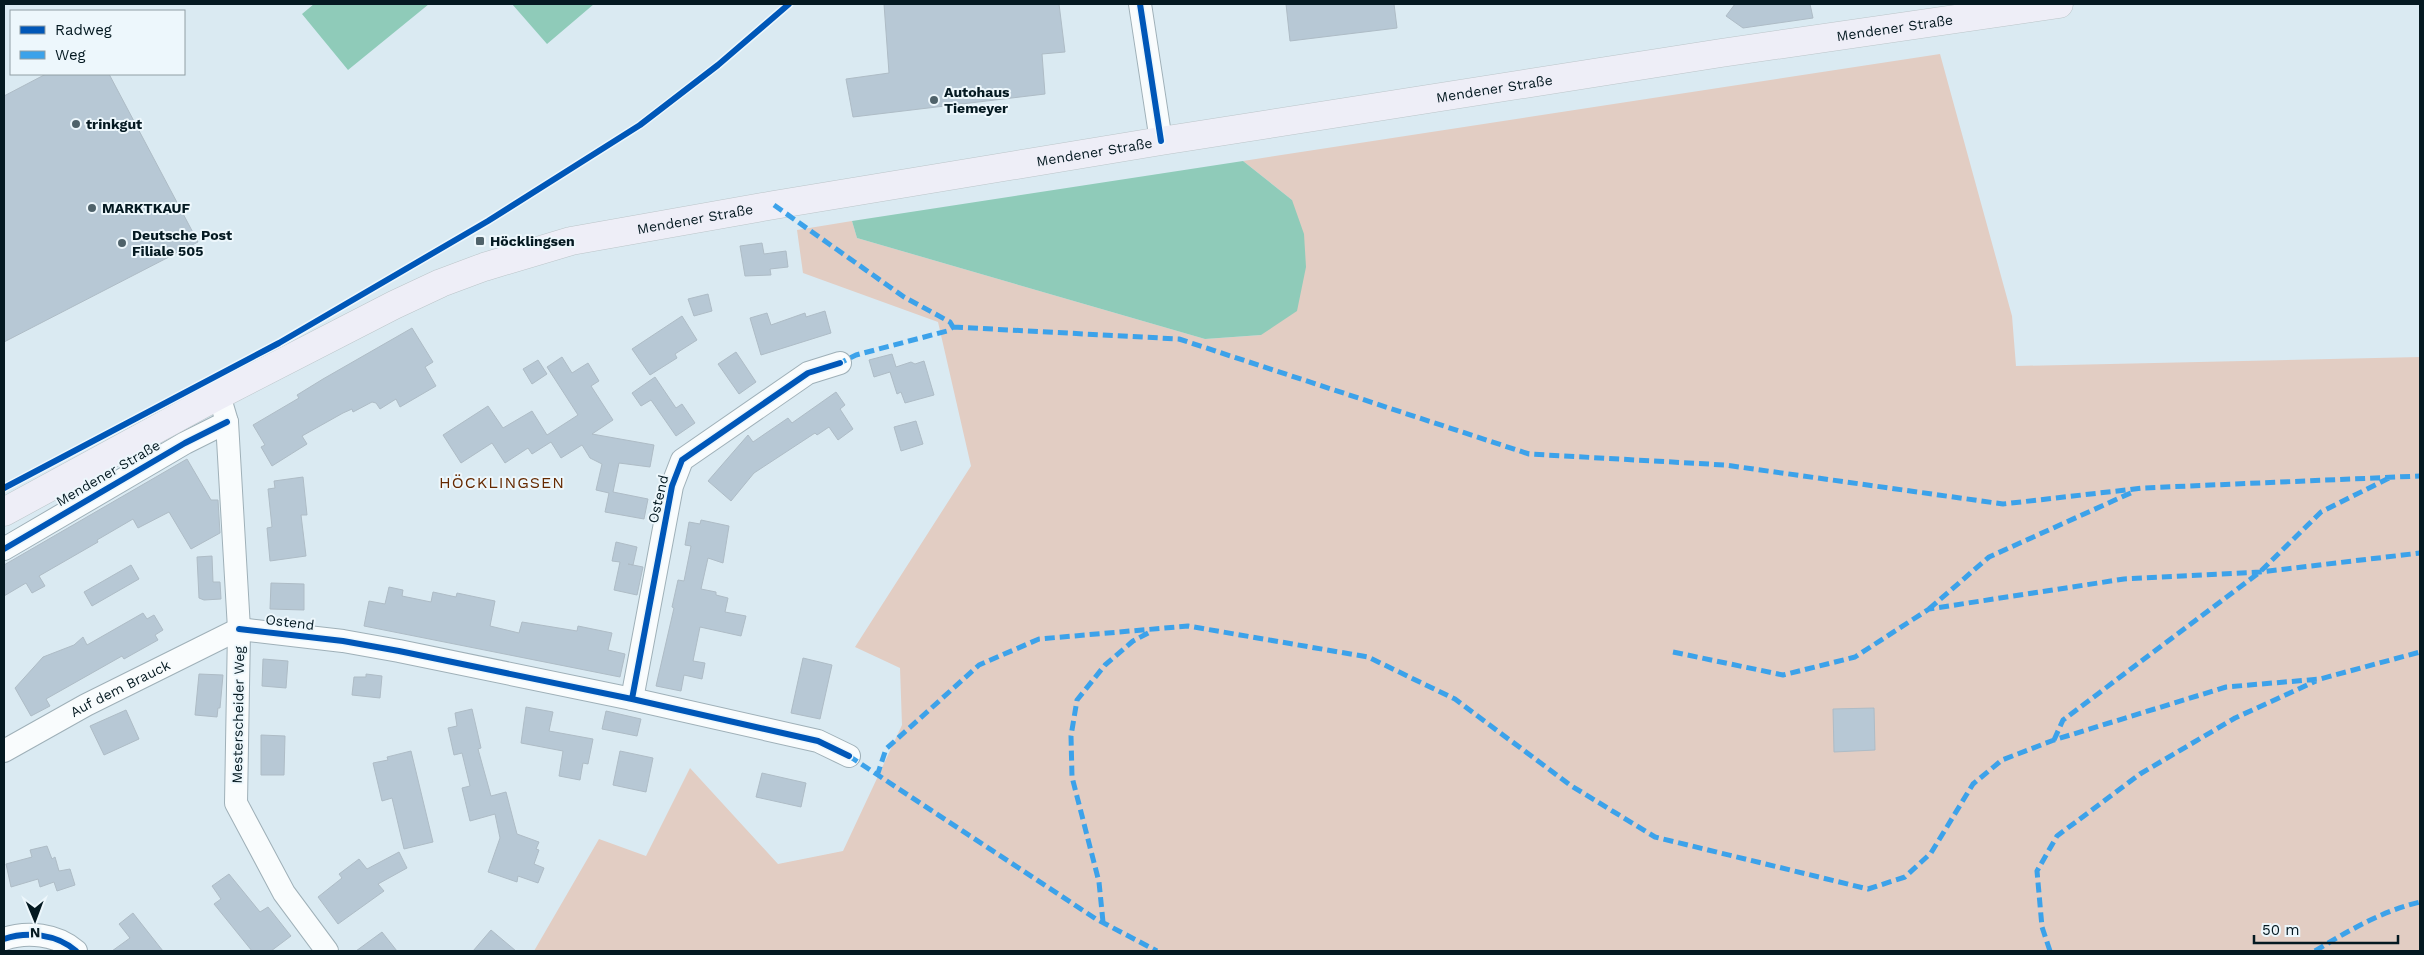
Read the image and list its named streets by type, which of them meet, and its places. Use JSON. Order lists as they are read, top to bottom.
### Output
{
  "streets": {
    "main road": ["Mendener Straße"],
    "street": ["Ostend", "Auf dem Brauck", "Mesterscheider Weg"]
  },
  "crossings": [
    ["Mendener Straße", "Mesterscheider Weg"],
    ["Ostend", "Auf dem Brauck"],
    ["Ostend", "Mesterscheider Weg"],
    ["Auf dem Brauck", "Mesterscheider Weg"]
  ],
  "districts": ["HÖCKLINGSEN"],
  "places": {
    "other": [
      "Autohaus Tiemeyer",
      "trinkgut",
      "MARKTKAUF",
      "Deutsche Post Filiale 505"
    ],
    "transit": ["Höcklingsen"]
  },
  "legend": ["Radweg", "Weg"],
  "scale_bar": "50 m",
  "north": "bottom"
}
